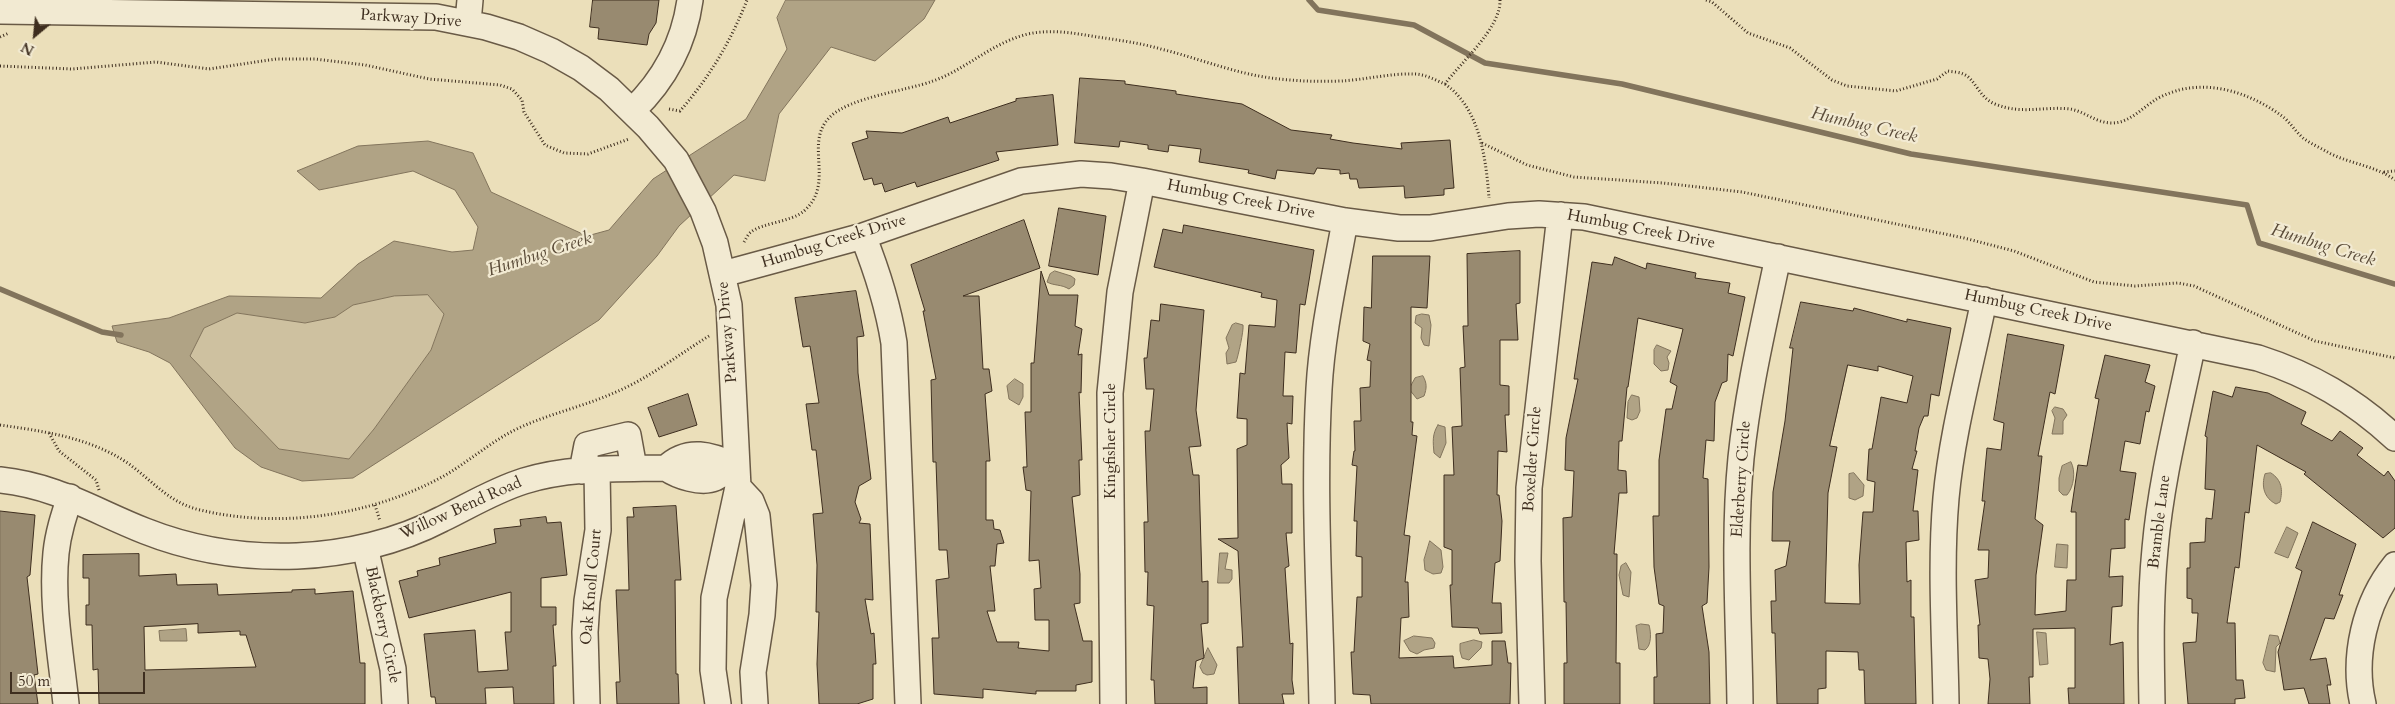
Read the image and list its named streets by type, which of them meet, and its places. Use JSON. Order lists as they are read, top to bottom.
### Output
{
  "streets": {
    "street": [
      "Parkway Drive",
      "Humbug Creek Drive",
      "Kingfisher Circle",
      "Boxelder Circle",
      "Elderberry Circle",
      "Willow Bend Road",
      "Bramble Lane",
      "Oak Knoll Court",
      "Blackberry Circle"
    ]
  },
  "crossings": [
    ["Parkway Drive", "Humbug Creek Drive"],
    ["Parkway Drive", "Willow Bend Road"],
    ["Humbug Creek Drive", "Kingfisher Circle"],
    ["Humbug Creek Drive", "Boxelder Circle"],
    ["Humbug Creek Drive", "Elderberry Circle"],
    ["Humbug Creek Drive", "Bramble Lane"],
    ["Willow Bend Road", "Oak Knoll Court"],
    ["Willow Bend Road", "Blackberry Circle"]
  ],
  "water": ["Humbug Creek"],
  "scale_bar": "50 m",
  "north": "bottom left"
}
